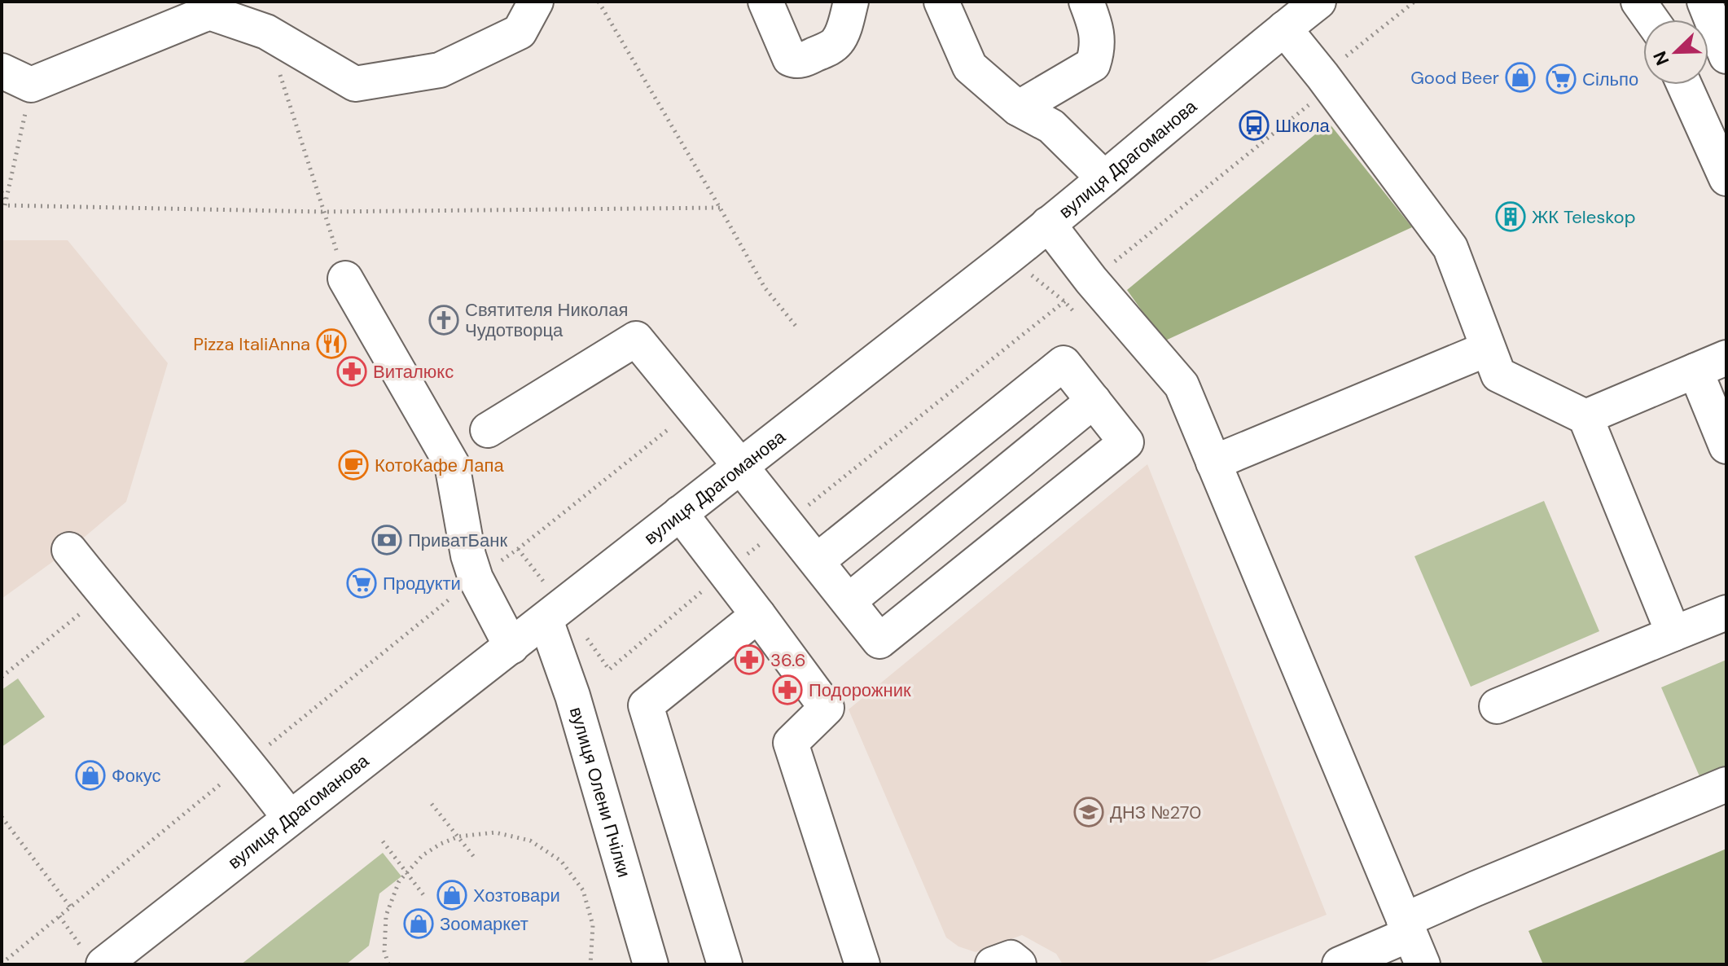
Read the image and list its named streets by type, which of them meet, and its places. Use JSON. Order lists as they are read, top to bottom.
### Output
{
  "streets": {
    "street": ["вулиця Драгоманова", "вулиця Олени Пчілки"]
  },
  "crossings": [
    ["вулиця Драгоманова", "вулиця Олени Пчілки"]
  ],
  "places": {
    "shop": [
      "Good Beer",
      "Фокус",
      "Хозтовари",
      "Зоомаркет"
    ],
    "supermarket": ["Сільпо", "Продукти"],
    "bus stop": ["Школа"],
    "building": ["ЖК Teleskop"],
    "church": ["Святителя Николая Чудотворца"],
    "restaurant": ["Pizza ItaliAnna"],
    "pharmacy": ["Виталюкс", "36.6", "Подорожник"],
    "cafe": ["КотоКафе Лапа"],
    "bank": ["ПриватБанк"],
    "school or university": ["ДНЗ №270"]
  },
  "north": "bottom left"
}
